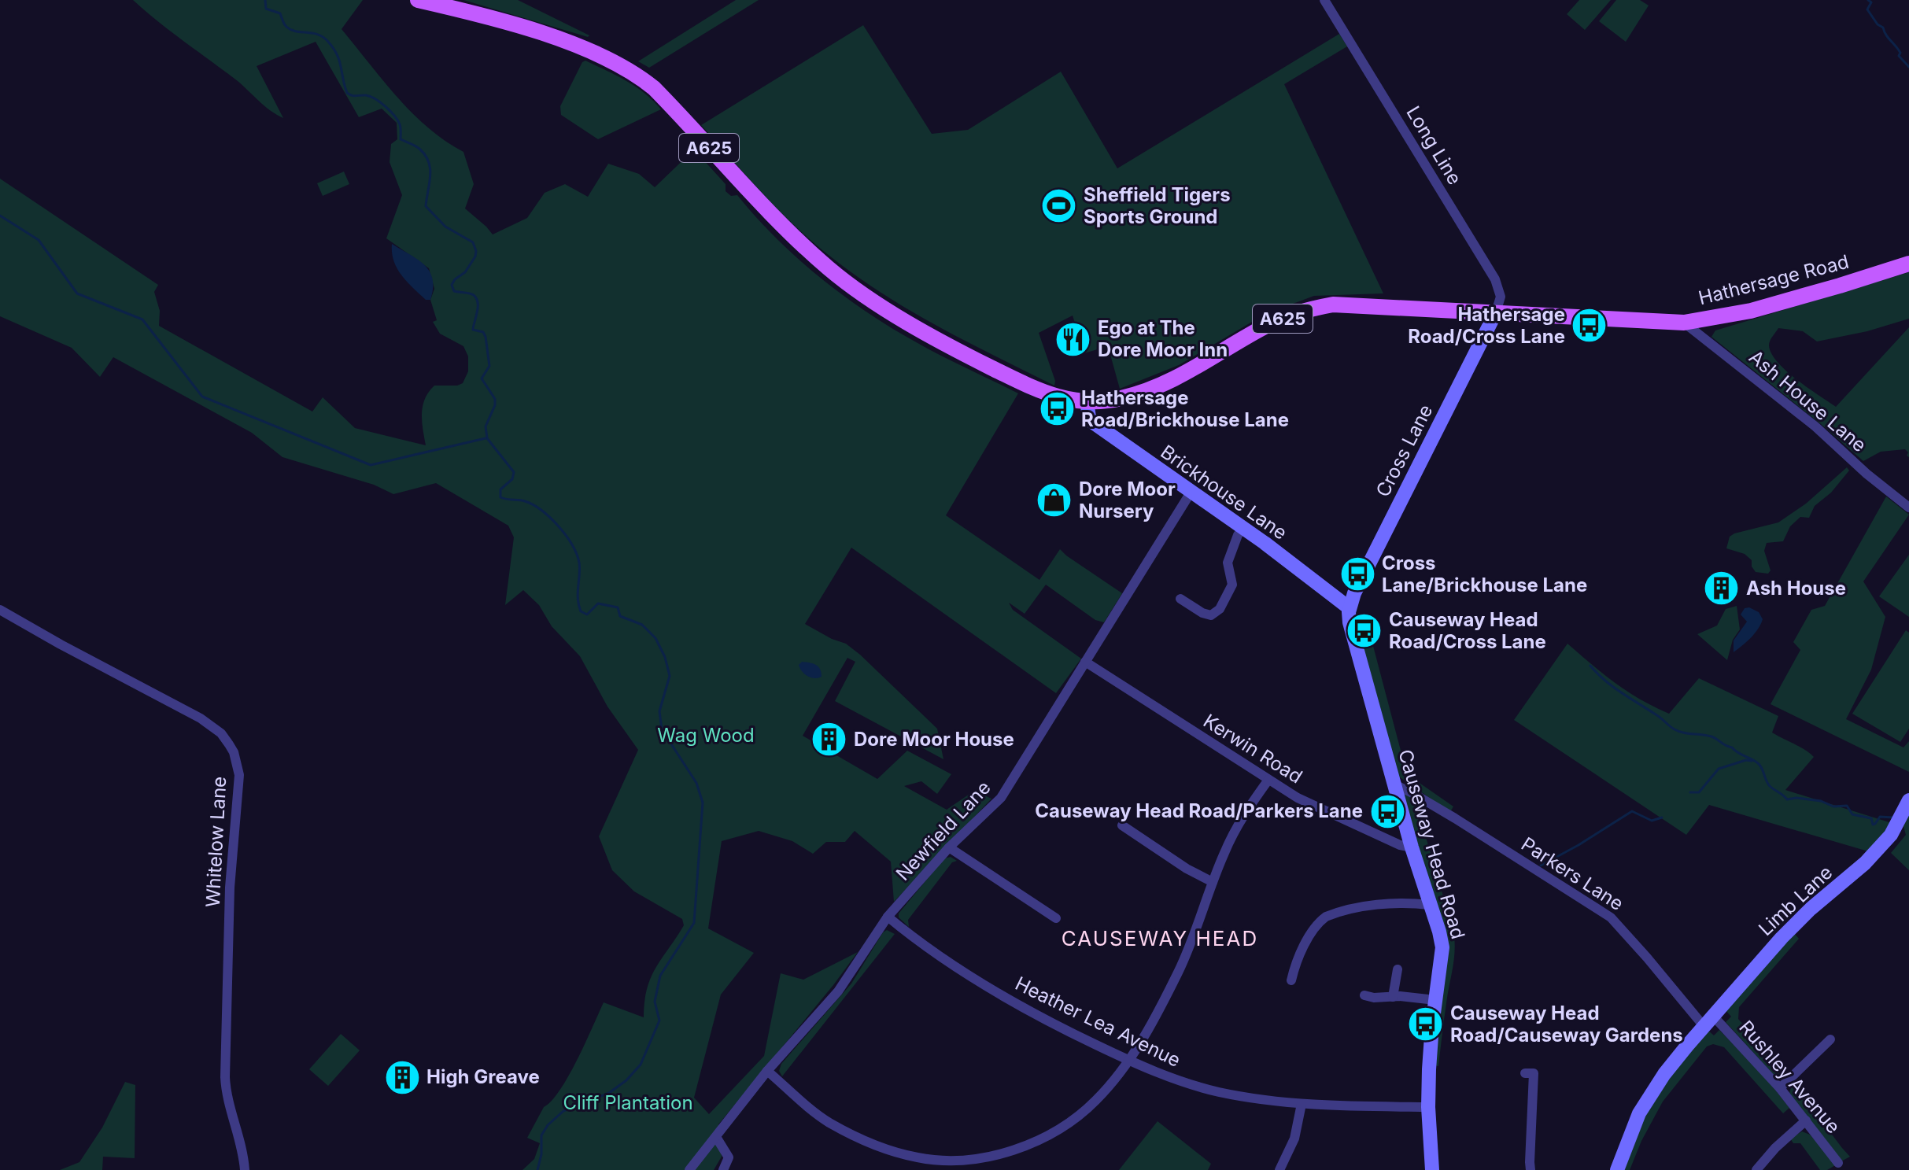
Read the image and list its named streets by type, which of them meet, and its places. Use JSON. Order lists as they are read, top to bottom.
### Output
{
  "streets": {
    "main road": ["A625", "Hathersage Road"],
    "street": [
      "Long Line",
      "Ash House Lane",
      "Cross Lane",
      "Brickhouse Lane",
      "Kerwin Road",
      "Newfield Lane",
      "Whitelow Lane",
      "Causeway Head Road",
      "Parkers Lane",
      "Limb Lane",
      "Heather Lea Avenue",
      "Rushley Avenue"
    ]
  },
  "crossings": [
    ["Long Line", "A625"],
    ["Long Line", "Hathersage Road"],
    ["Long Line", "Cross Lane"],
    ["A625", "Hathersage Road"],
    ["A625", "Cross Lane"],
    ["A625", "Brickhouse Lane"],
    ["Hathersage Road", "Ash House Lane"],
    ["Hathersage Road", "Cross Lane"],
    ["Cross Lane", "Brickhouse Lane"],
    ["Cross Lane", "Causeway Head Road"],
    ["Brickhouse Lane", "Newfield Lane"],
    ["Brickhouse Lane", "Causeway Head Road"],
    ["Kerwin Road", "Newfield Lane"],
    ["Kerwin Road", "Causeway Head Road"],
    ["Newfield Lane", "Heather Lea Avenue"],
    ["Causeway Head Road", "Parkers Lane"],
    ["Causeway Head Road", "Heather Lea Avenue"],
    ["Parkers Lane", "Limb Lane"],
    ["Parkers Lane", "Rushley Avenue"],
    ["Limb Lane", "Rushley Avenue"]
  ],
  "districts": ["CAUSEWAY HEAD"],
  "parks": ["Wag Wood", "Cliff Plantation"],
  "places": {
    "sports": ["Sheffield Tigers Sports Ground"],
    "bus stop": [
      "Hathersage Road/Cross Lane",
      "Hathersage Road/Brickhouse Lane",
      "Cross Lane/Brickhouse Lane",
      "Causeway Head Road/Cross Lane",
      "Causeway Head Road/Parkers Lane",
      "Causeway Head Road/Causeway Gardens"
    ],
    "restaurant": ["Ego at The Dore Moor Inn"],
    "shop": ["Dore Moor Nursery"],
    "building": ["Ash House", "Dore Moor House", "High Greave"]
  }
}
